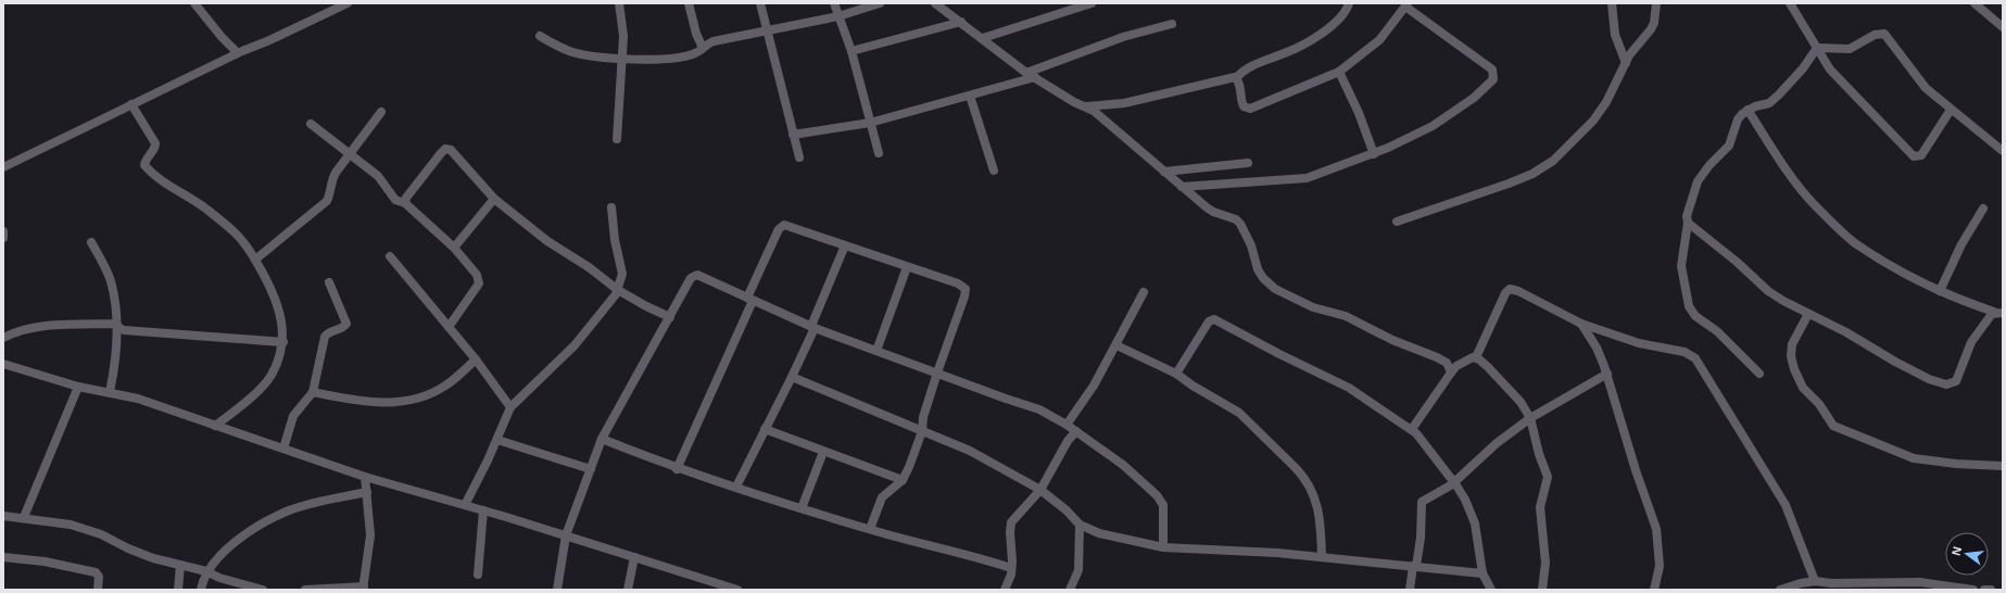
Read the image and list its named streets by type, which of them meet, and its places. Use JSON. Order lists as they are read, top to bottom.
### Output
{
  "north": "left"
}
